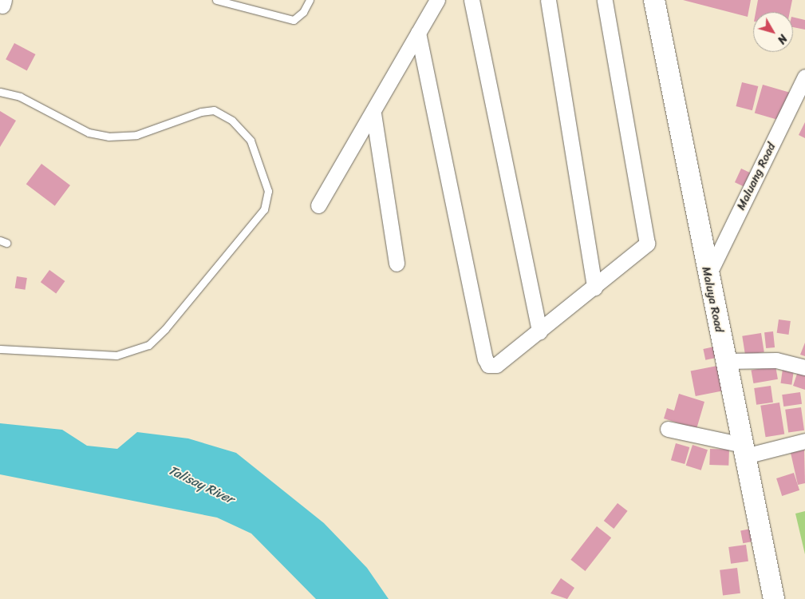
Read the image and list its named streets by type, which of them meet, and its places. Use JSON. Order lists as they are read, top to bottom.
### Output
{
  "streets": {
    "street": ["Maluang Road", "Maluya Road"]
  },
  "crossings": [
    ["Maluang Road", "Maluya Road"]
  ],
  "water": ["Talisay River"],
  "north": "bottom right"
}
